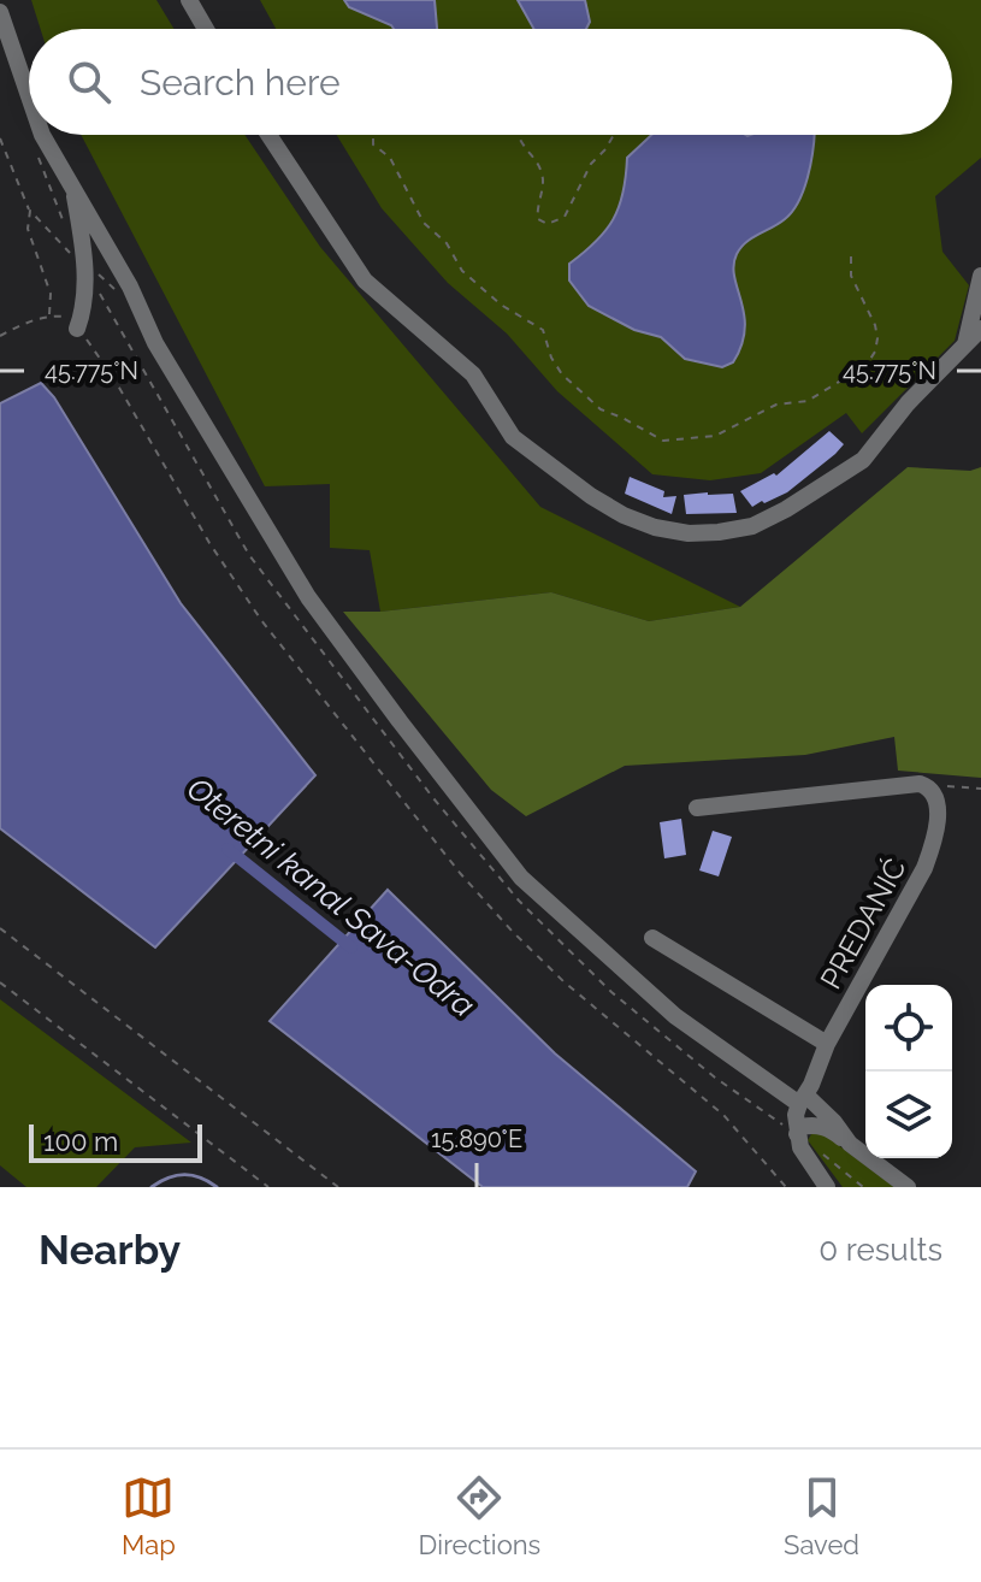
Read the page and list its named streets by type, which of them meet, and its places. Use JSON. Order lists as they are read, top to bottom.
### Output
{
  "streets": {
    "street": ["PREDANIĆ"]
  },
  "water": ["Oteretni kanal Sava-Odra"],
  "scale_bar": "100 m",
  "page": {
    "search": "Search here",
    "scale": "100 m",
    "heading": ["Nearby", "0 results"],
    "nav": ["Map", "Directions", "Saved"]
  },
  "coordinates": ["45.775°N", "15.890°E"]
}
